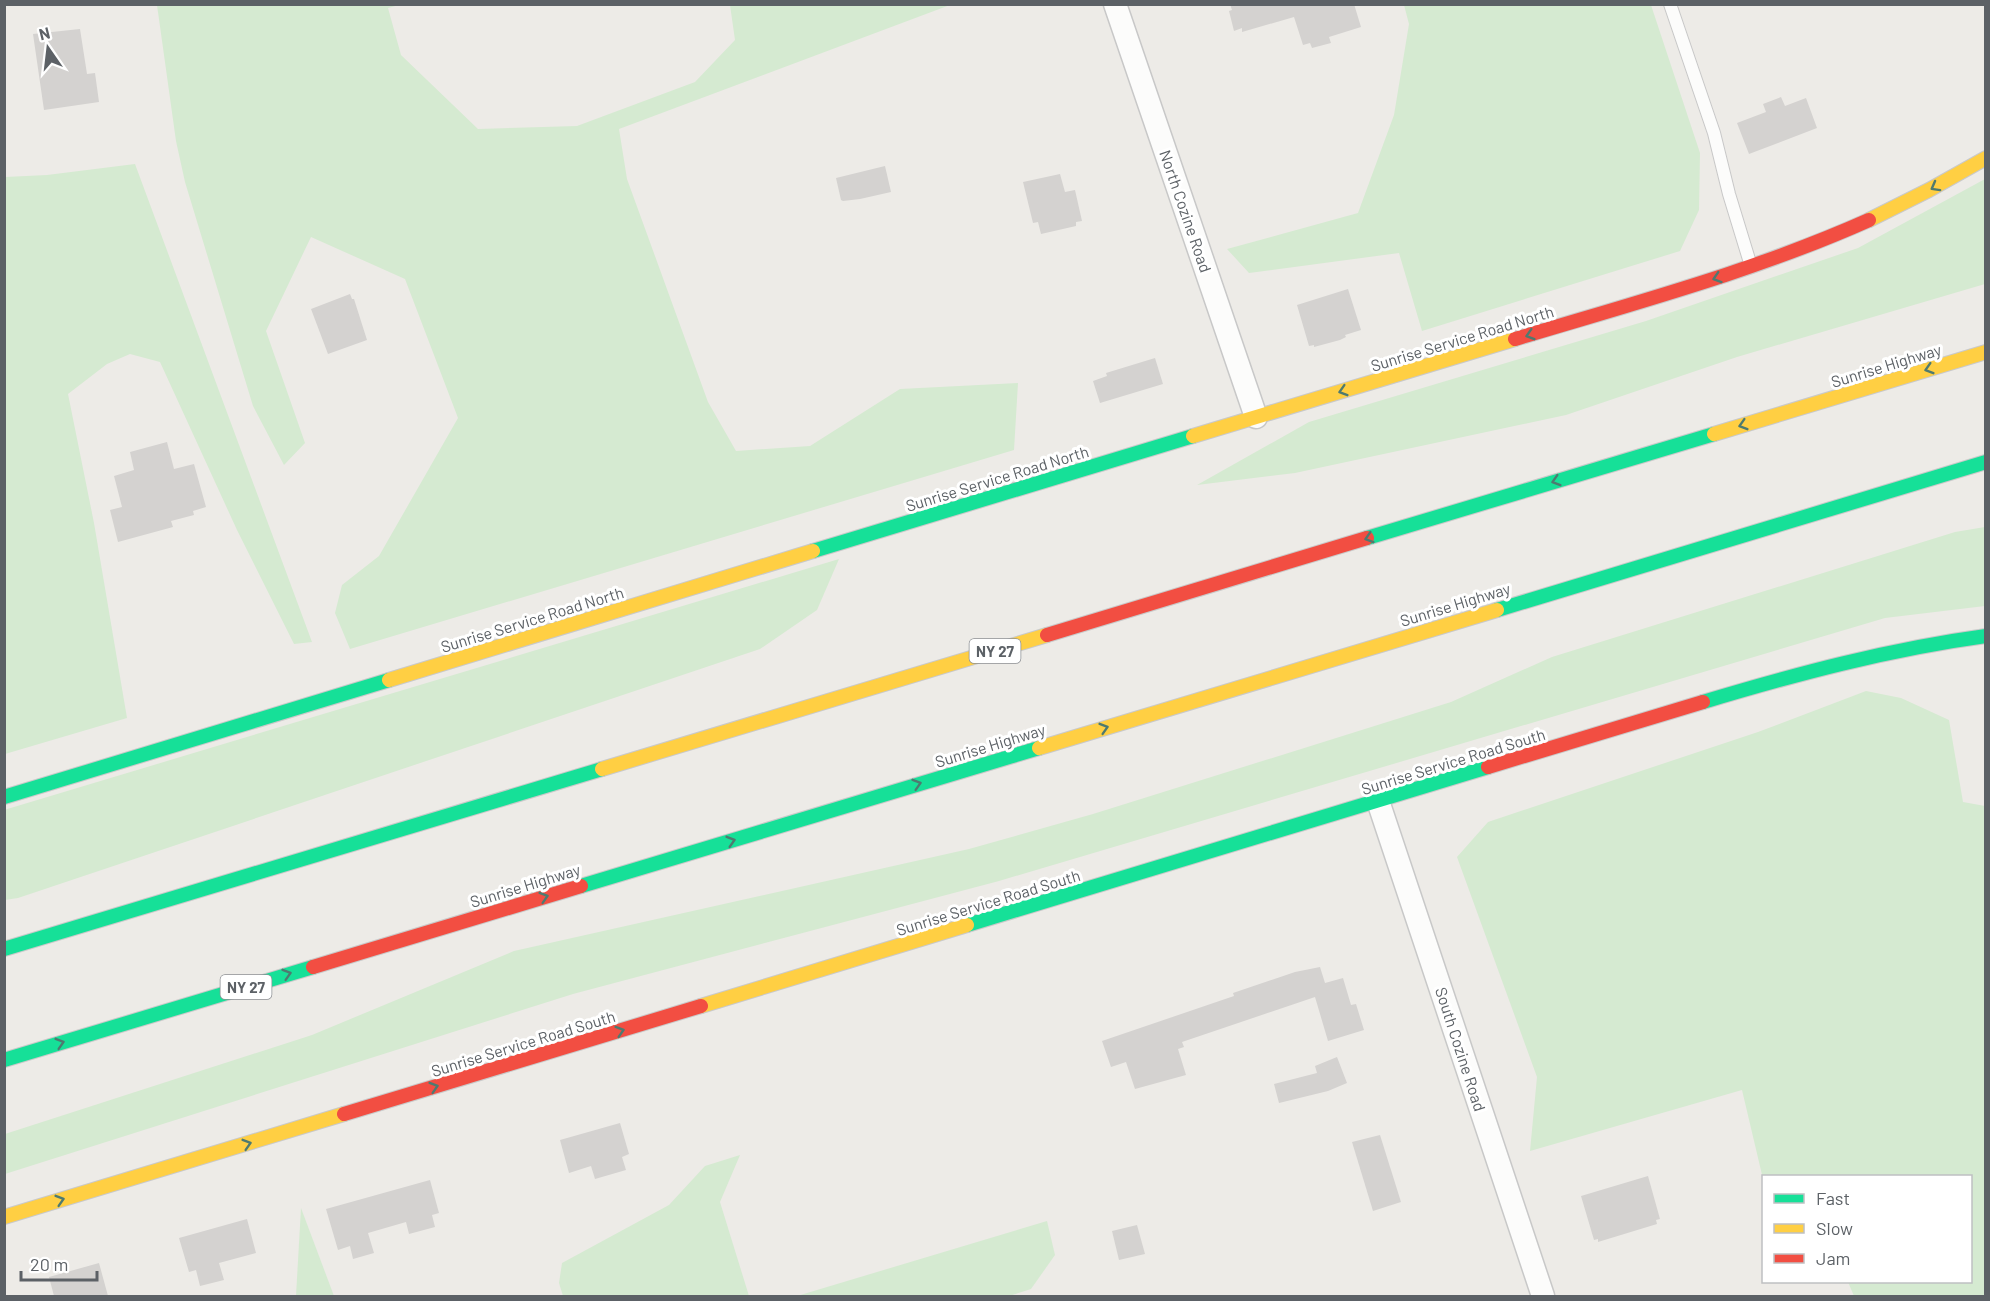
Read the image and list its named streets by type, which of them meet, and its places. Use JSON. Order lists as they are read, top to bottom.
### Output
{
  "streets": {
    "main road": [
      "Sunrise Service Road North",
      "Sunrise Highway",
      "NY 27",
      "Sunrise Service Road South"
    ],
    "street": ["North Cozine Road", "South Cozine Road"]
  },
  "crossings": [
    ["North Cozine Road", "Sunrise Service Road North"],
    ["Sunrise Service Road South", "South Cozine Road"]
  ],
  "one_way": ["Sunrise Service Road North", "Sunrise Service Road South"],
  "legend": ["Fast", "Slow", "Jam"],
  "scale_bar": "20 m",
  "north": "top"
}
